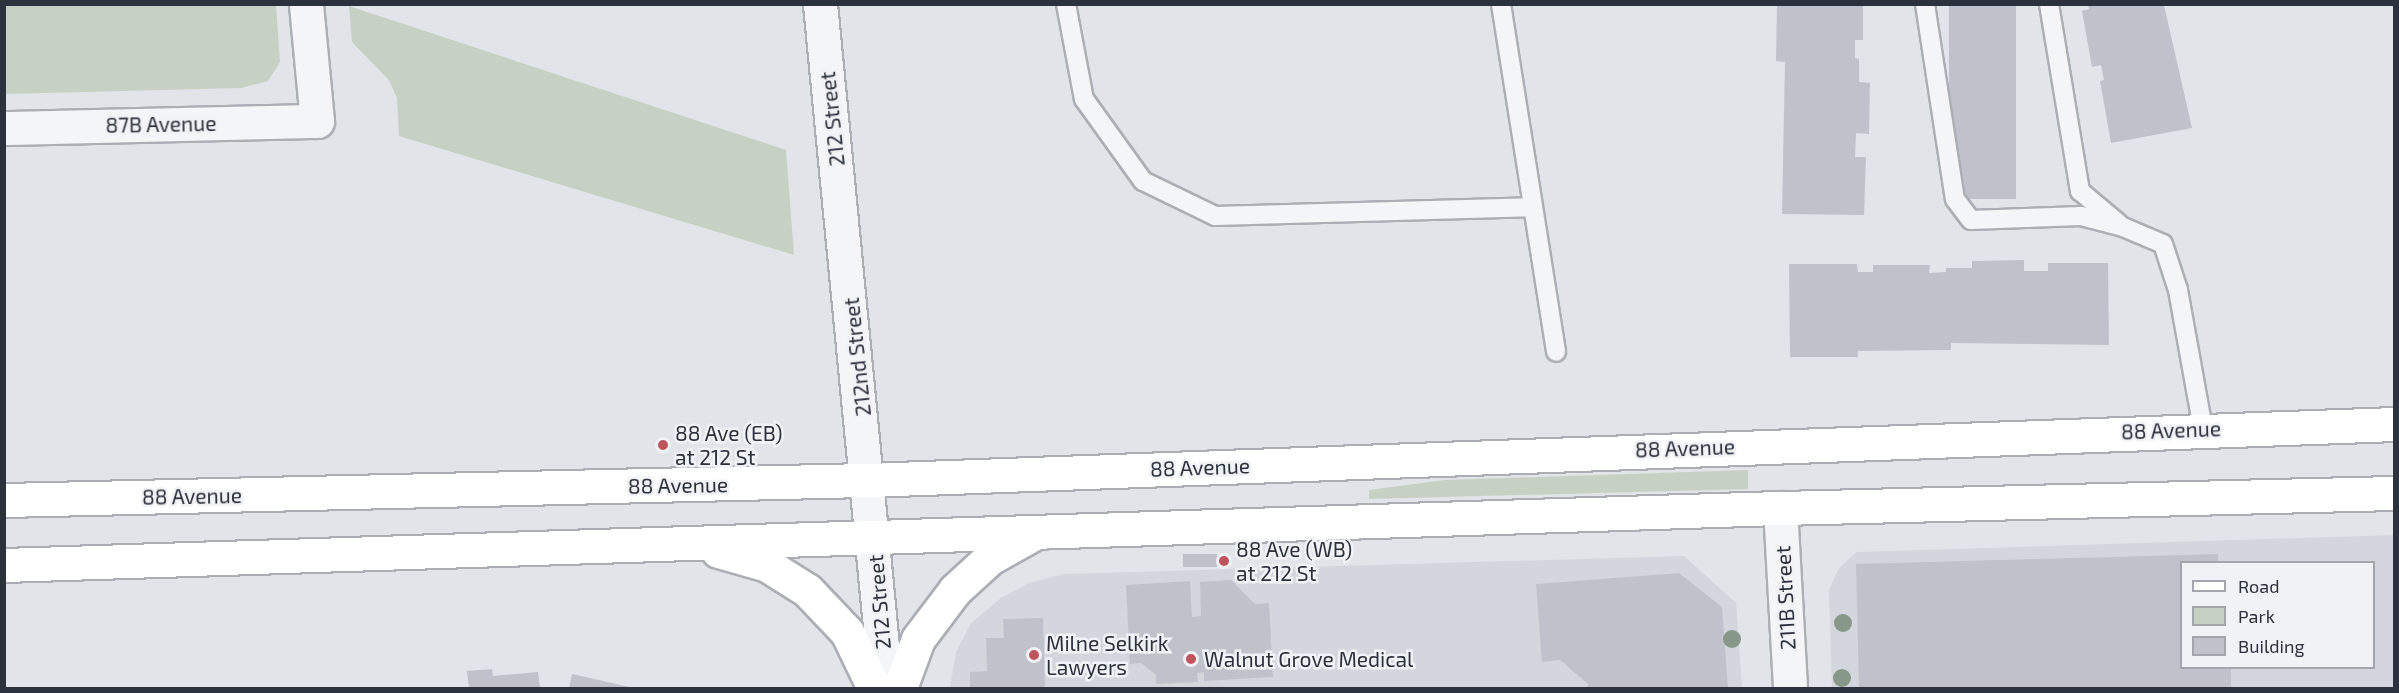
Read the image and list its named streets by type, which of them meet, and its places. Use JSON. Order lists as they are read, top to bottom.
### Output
{
  "streets": {
    "main road": ["88 Avenue"],
    "street": [
      "212 Street",
      "87B Avenue",
      "212nd Street",
      "211B Street"
    ]
  },
  "crossings": [
    ["212 Street", "212nd Street"],
    ["212 Street", "88 Avenue"],
    ["212nd Street", "88 Avenue"]
  ],
  "places": [
    "88 Ave (EB) at 212 St",
    "88 Ave (WB) at 212 St",
    "Milne Selkirk Lawyers",
    "Walnut Grove Medical"
  ],
  "legend": ["Road", "Park", "Building"]
}
